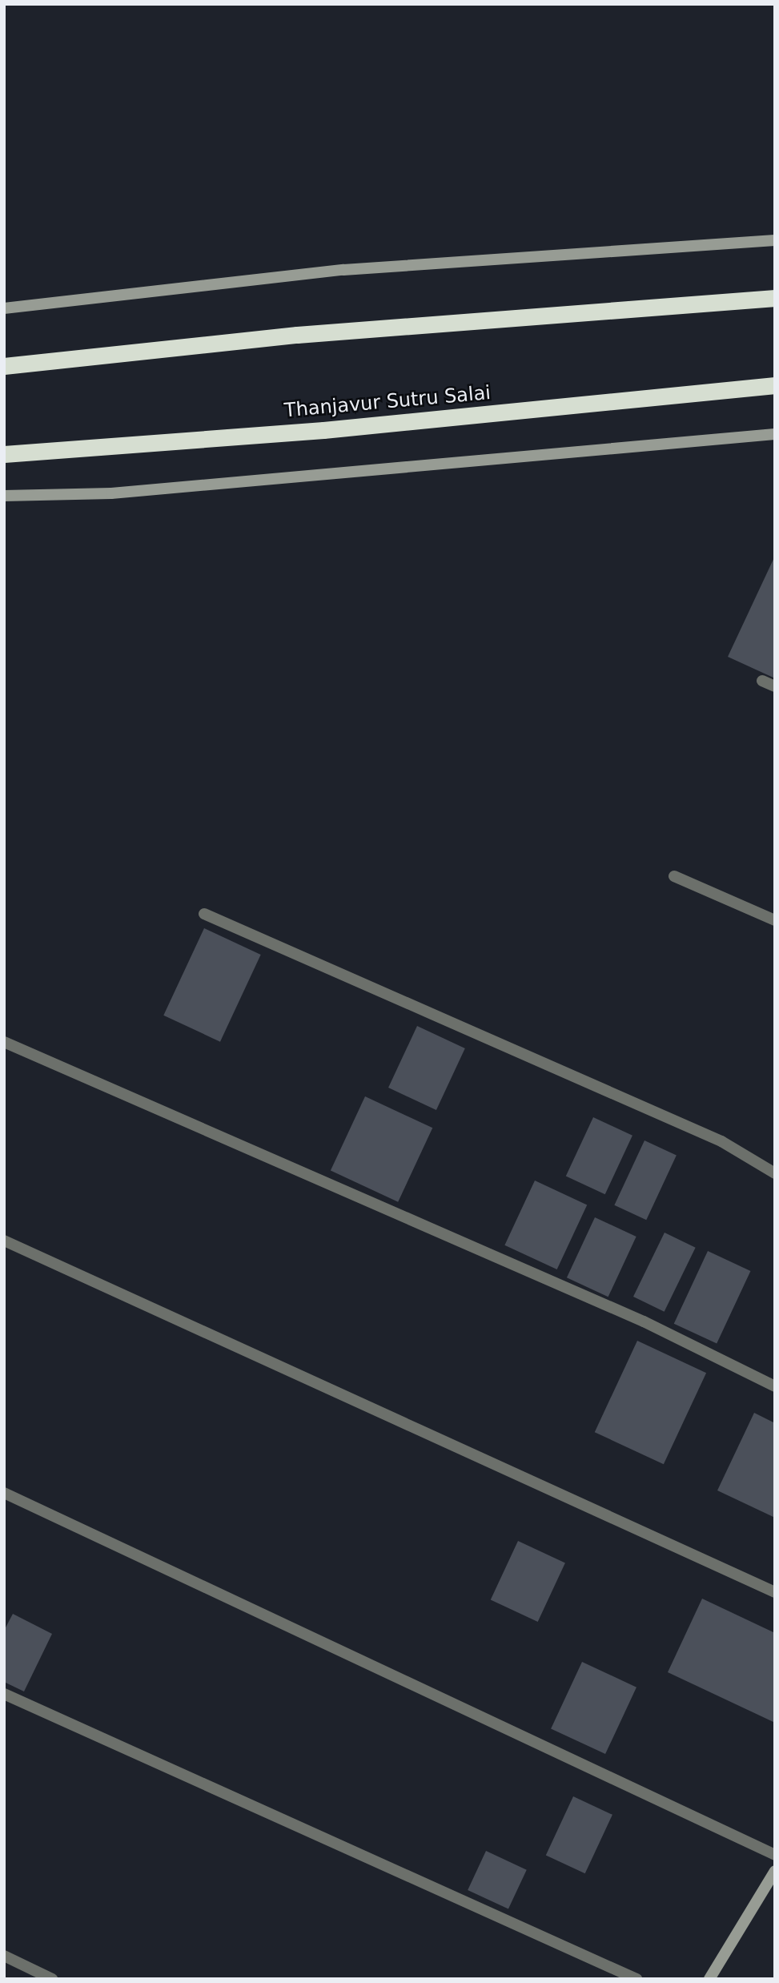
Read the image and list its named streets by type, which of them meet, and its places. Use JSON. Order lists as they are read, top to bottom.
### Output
{
  "streets": {
    "highway": ["Thanjavur Sutru Salai"]
  }
}
